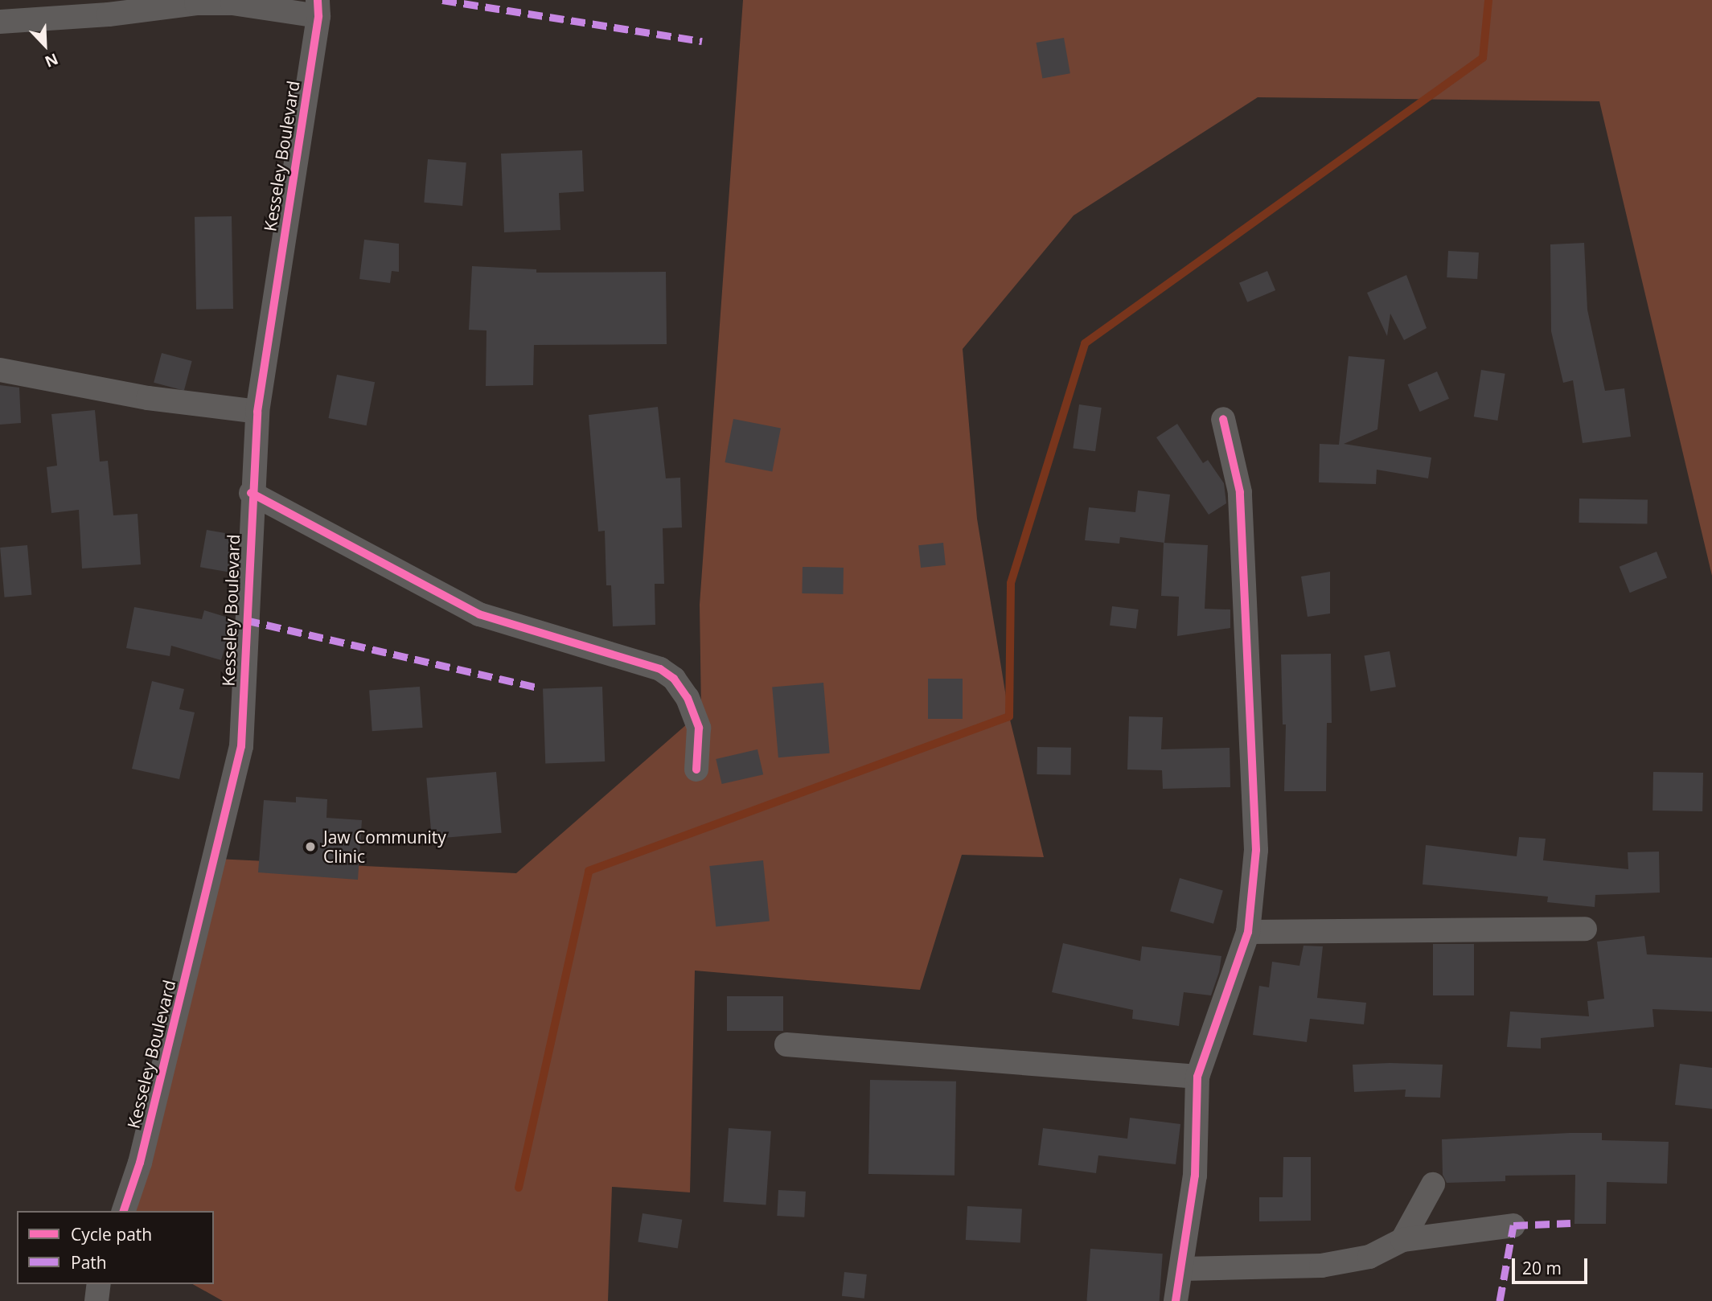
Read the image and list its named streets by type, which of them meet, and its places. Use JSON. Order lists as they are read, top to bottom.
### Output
{
  "streets": {
    "street": ["Kesseley Boulevard"]
  },
  "places": ["Jaw Community Clinic"],
  "legend": ["Cycle path", "Path"],
  "scale_bar": "20 m",
  "north": "bottom right"
}
